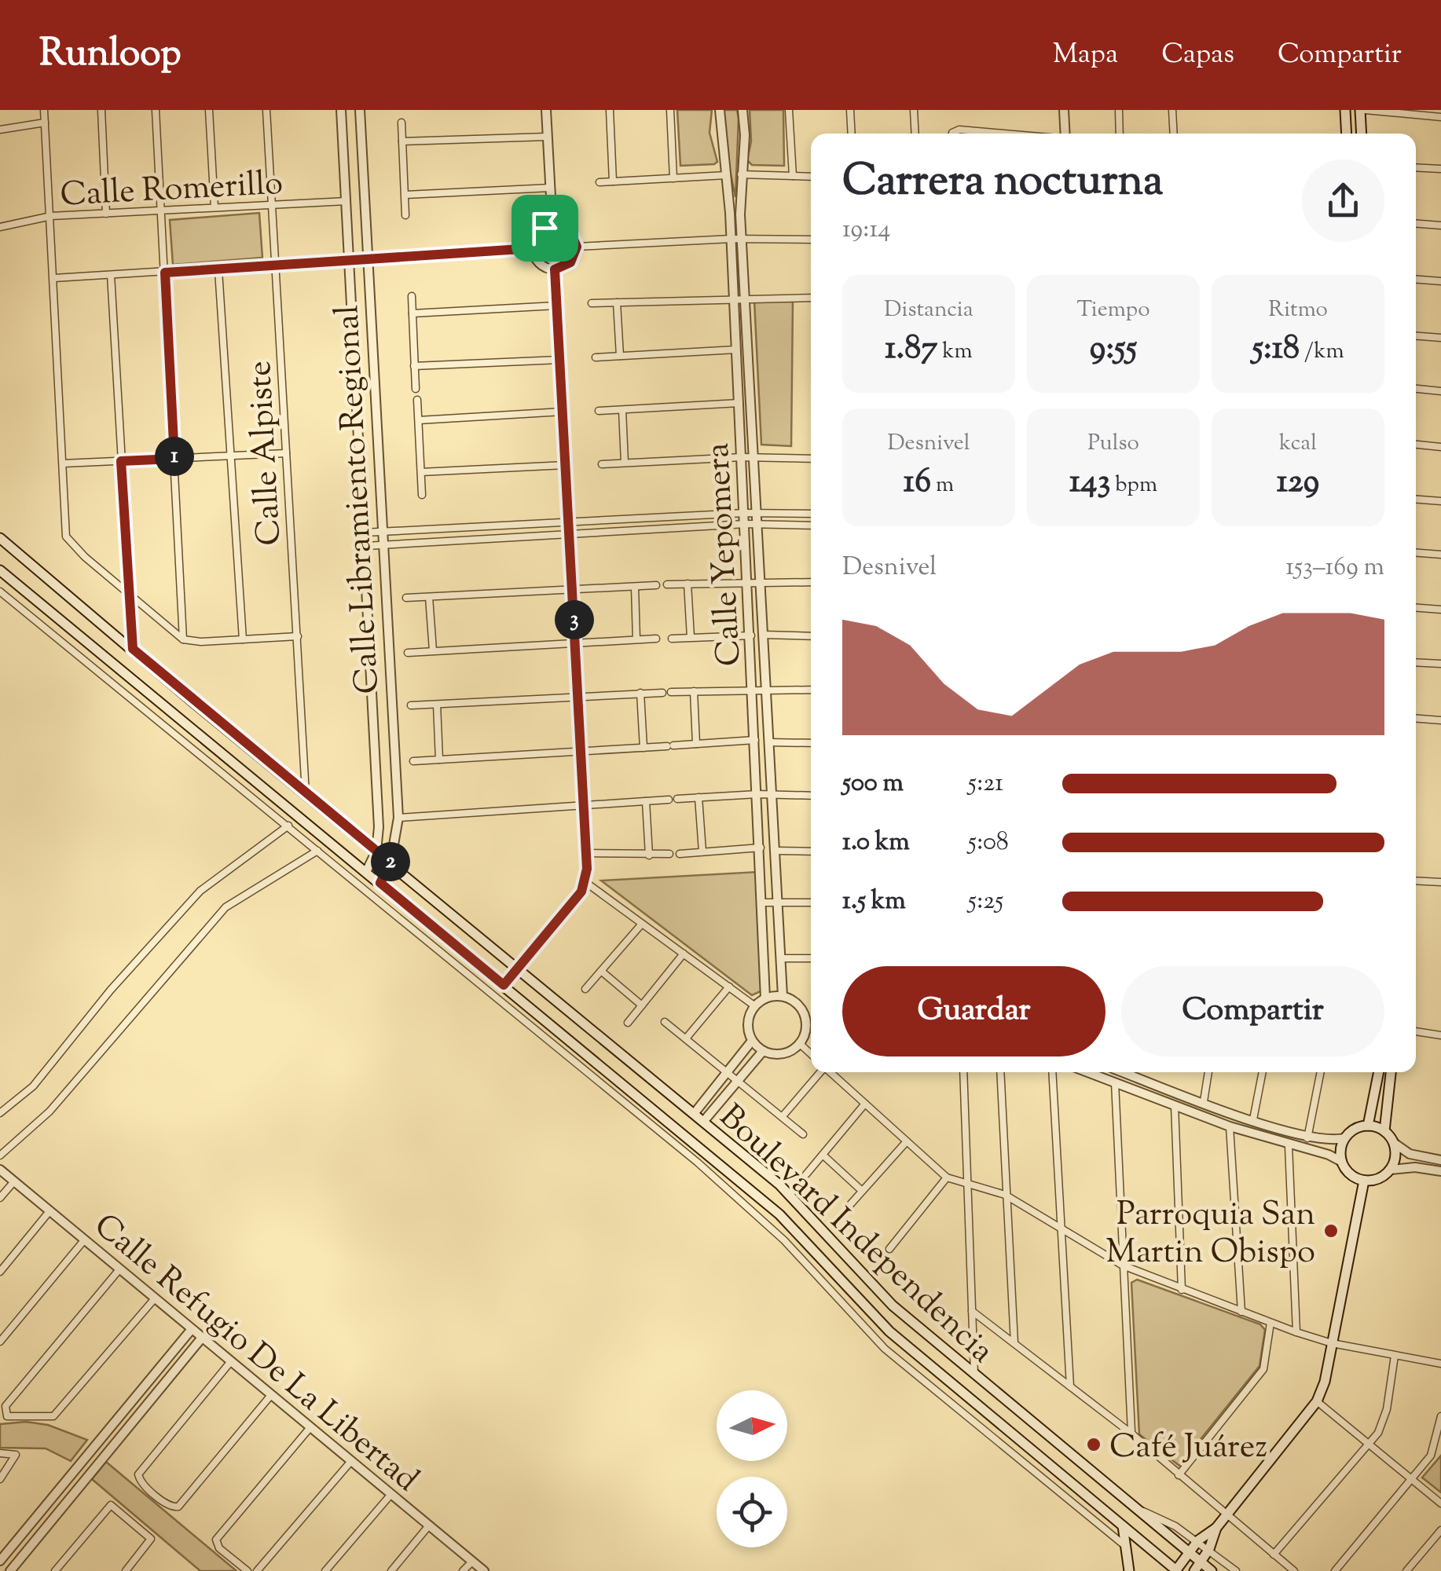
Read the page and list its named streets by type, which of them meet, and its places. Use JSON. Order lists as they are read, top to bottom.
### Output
{
  "streets": {
    "main road": ["Boulevard Independencia"],
    "street": [
      "Calle Romerillo",
      "Calle Alpiste",
      "Calle Libramiento Regional",
      "Calle Yepomera",
      "Calle Refugio De La Libertad"
    ]
  },
  "crossings": [
    ["Calle Romerillo", "Calle Alpiste"],
    ["Calle Romerillo", "Calle Libramiento Regional"],
    ["Calle Alpiste", "Boulevard Independencia"],
    ["Calle Libramiento Regional", "Boulevard Independencia"]
  ],
  "places": ["Parroquia San Martin Obispo", "Café Juárez"],
  "north": "right",
  "page": {
    "header": "Runloop",
    "nav": ["Mapa", "Capas", "Compartir"],
    "heading": ["Carrera nocturna", "19:14"],
    "stats": [
      ["Distancia", "1.87 km"],
      ["Tiempo", "9:55"],
      ["Ritmo", "5:18 /km"],
      ["Desnivel", "16 m"],
      ["Pulso", "143 bpm"],
      ["kcal", "129"]
    ],
    "pins": ["1", "3", "2"],
    "chart": ["Desnivel", "153–169 m"],
    "list": [
      {
        "name": "500 m",
        "note": "5:21"
      },
      {
        "name": "1.0 km",
        "note": "5:08"
      },
      {
        "name": "1.5 km",
        "note": "5:25"
      }
    ],
    "buttons": ["Guardar", "Compartir"]
  }
}
